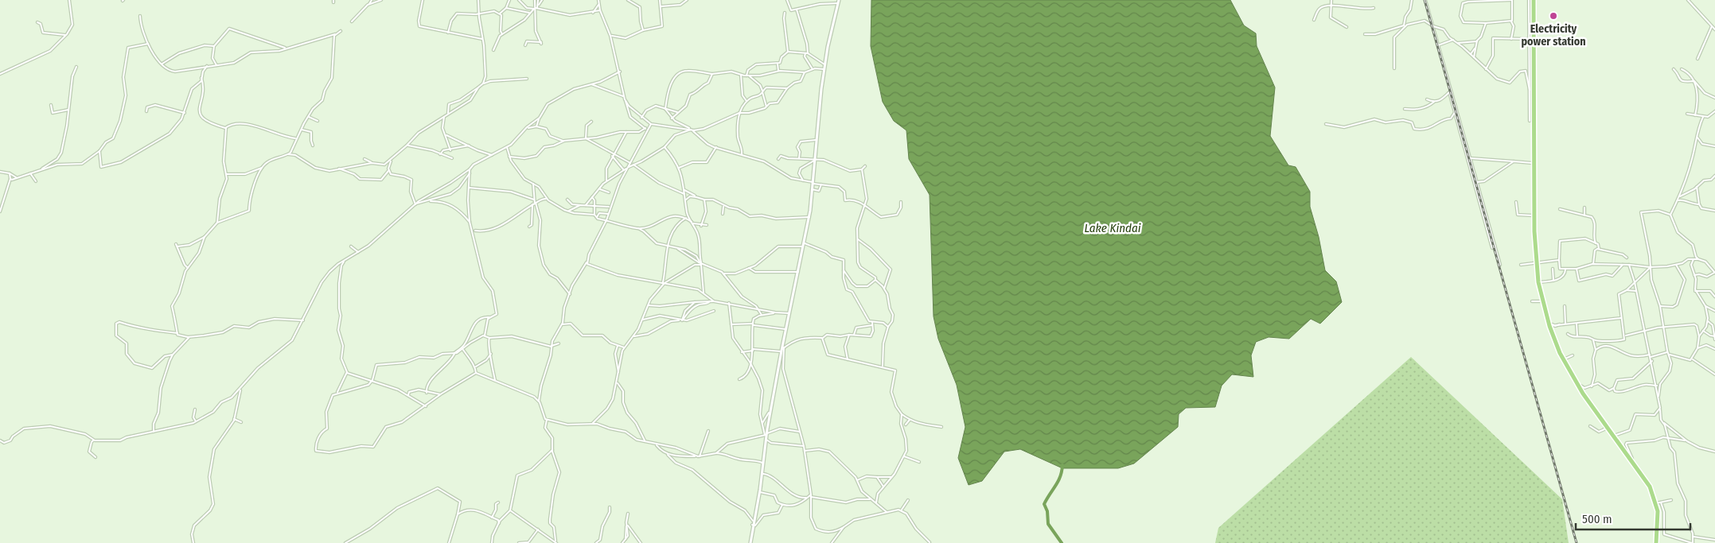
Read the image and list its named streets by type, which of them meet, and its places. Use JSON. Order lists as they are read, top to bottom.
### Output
{
  "water": ["Lake Kindai"],
  "places": ["Electricity power station"],
  "scale_bar": "500 m"
}
